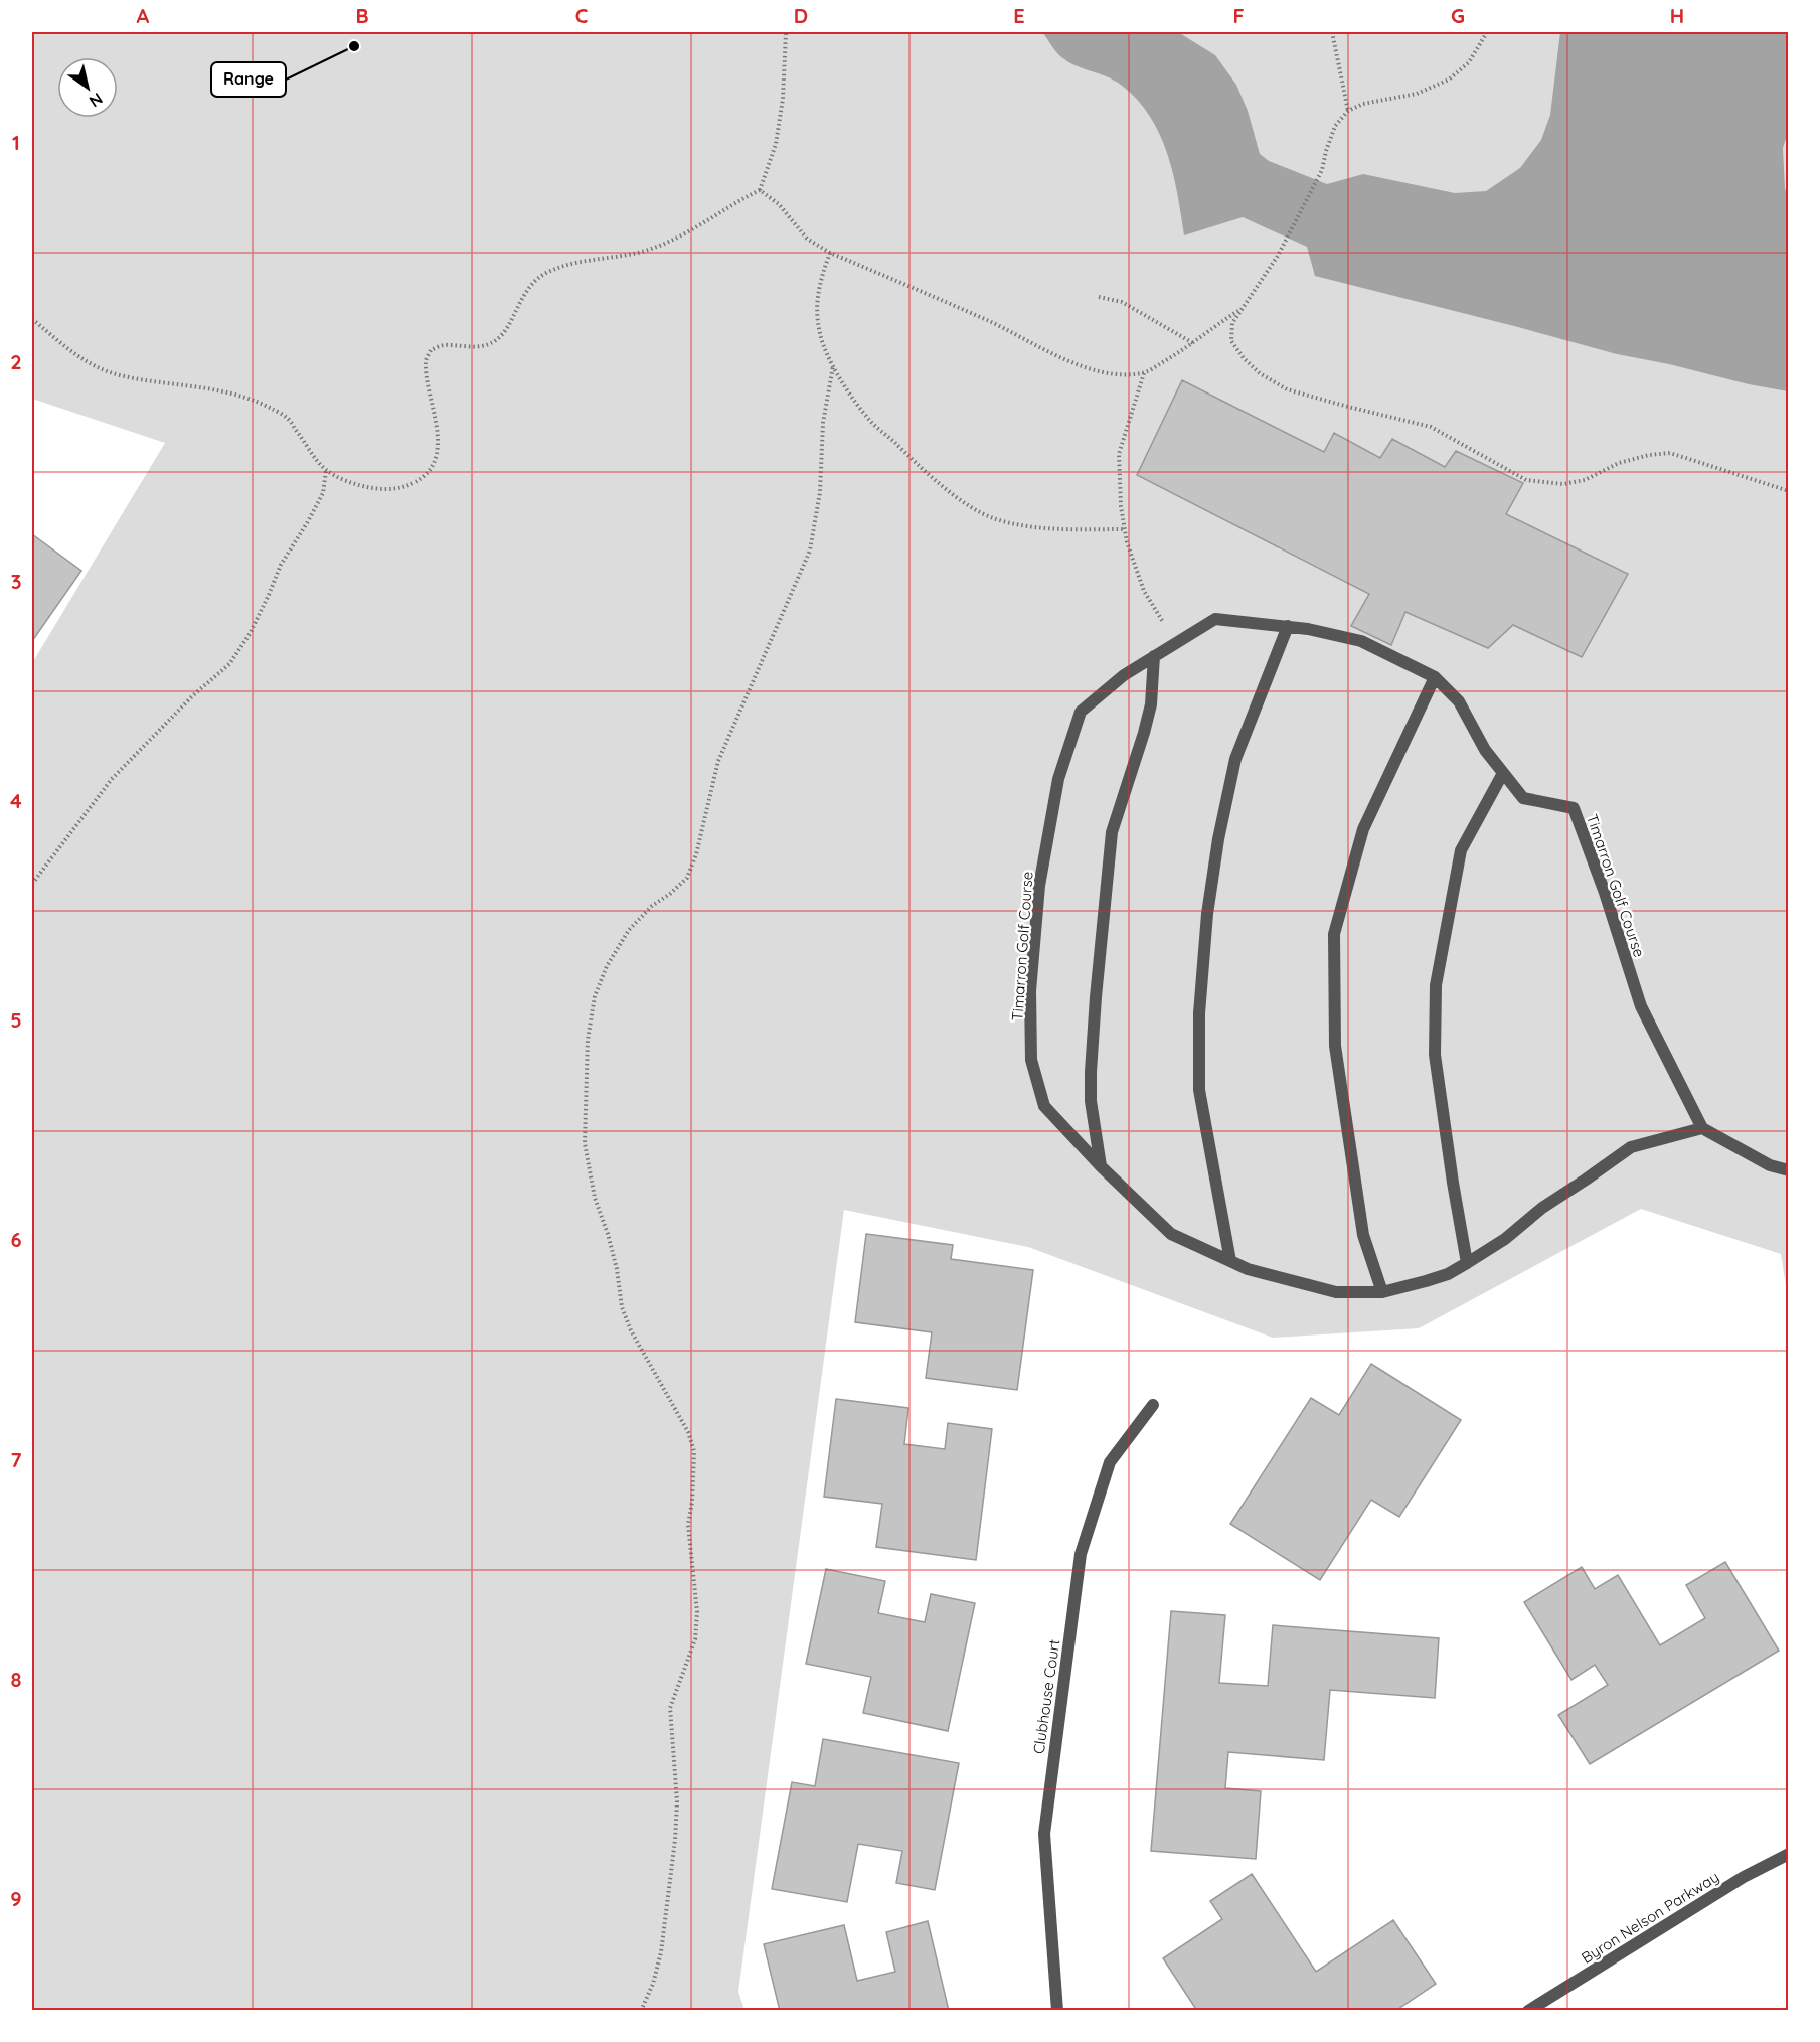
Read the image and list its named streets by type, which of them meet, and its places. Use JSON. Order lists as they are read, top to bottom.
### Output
{
  "streets": {
    "street": ["Timarron Golf Course", "Clubhouse Court", "Byron Nelson Parkway"]
  },
  "places": ["Range"],
  "north": "bottom right",
  "grid": {
    "columns": [
      "A",
      "B",
      "C",
      "D",
      "E",
      "F",
      "G",
      "H"
    ],
    "rows": [
      "1",
      "2",
      "3",
      "4",
      "5",
      "6",
      "7",
      "8",
      "9"
    ]
  }
}
